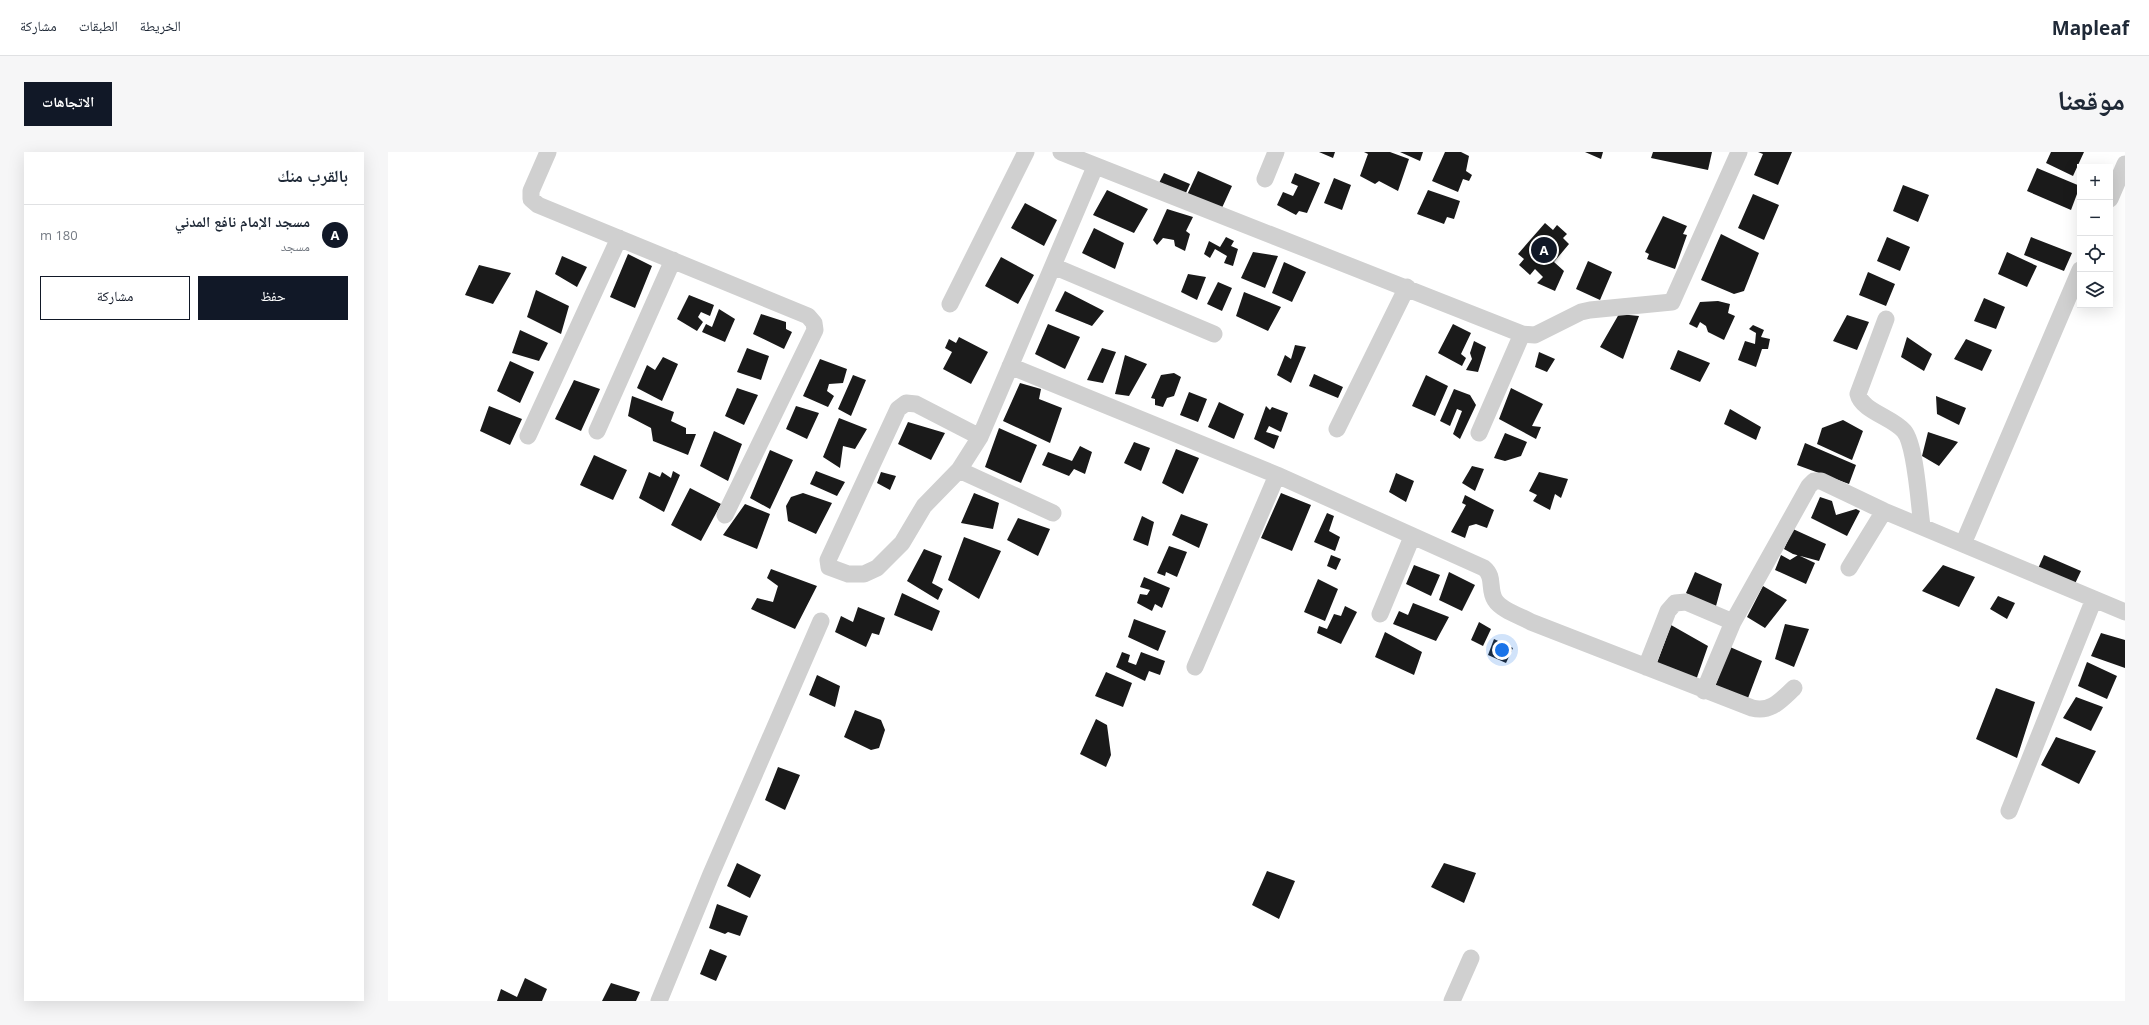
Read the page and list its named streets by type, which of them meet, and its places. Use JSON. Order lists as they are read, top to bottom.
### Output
{
  "page": {
    "header": "Mapleaf",
    "nav": ["الخريطة", "الطبقات", "مشاركة"],
    "title": "موقعنا",
    "buttons": [
      "الاتجاهات",
      ["حفظ", "مشاركة"]
    ],
    "heading": "بالقرب منك",
    "map_buttons": ["+", "−"],
    "list": [
      {
        "mark": "A",
        "name": "مسجد الإمام نافع المدني",
        "note": "مسجد",
        "value": "180 m"
      }
    ],
    "pins": "A"
  }
}
